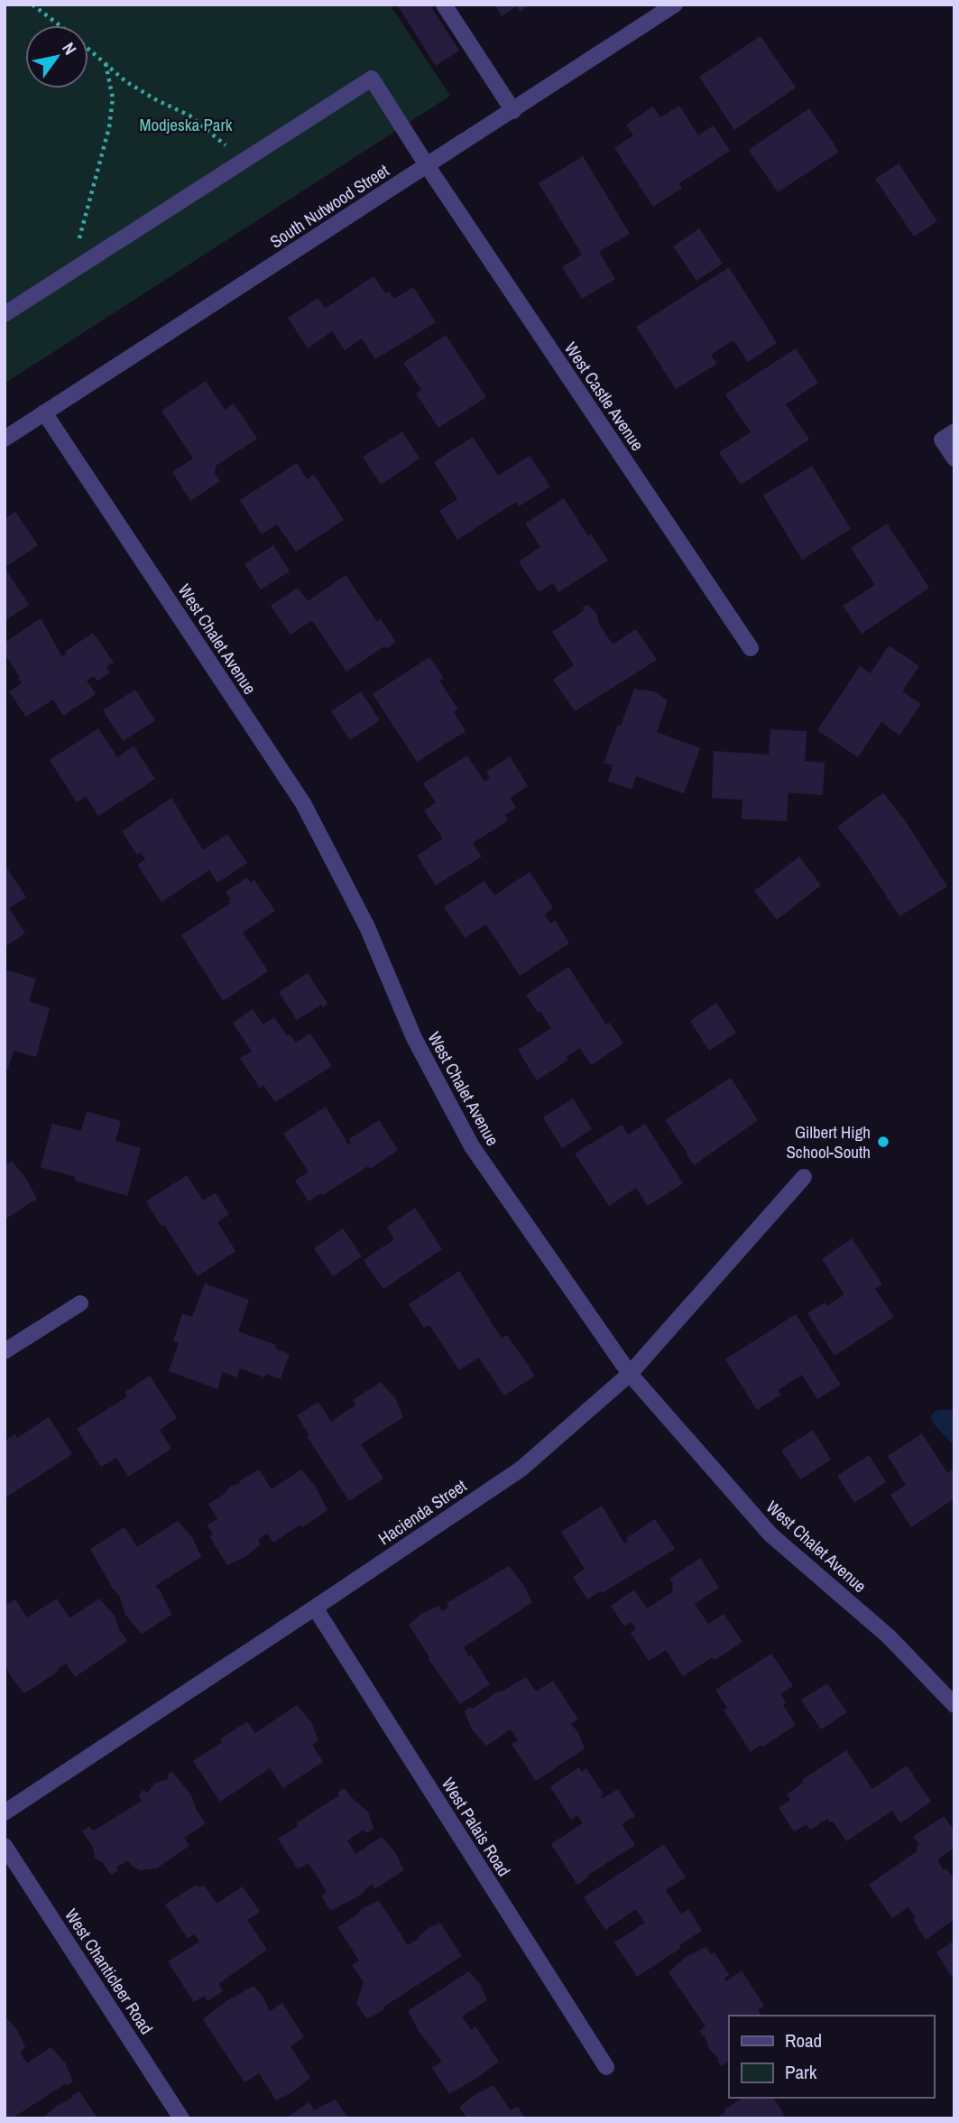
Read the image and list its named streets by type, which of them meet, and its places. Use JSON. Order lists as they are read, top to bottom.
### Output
{
  "streets": {
    "street": [
      "South Nutwood Street",
      "West Castle Avenue",
      "West Chalet Avenue",
      "Hacienda Street",
      "West Palais Road",
      "West Chanticleer Road"
    ]
  },
  "crossings": [
    ["South Nutwood Street", "West Castle Avenue"],
    ["South Nutwood Street", "West Chalet Avenue"],
    ["West Chalet Avenue", "Hacienda Street"],
    ["Hacienda Street", "West Palais Road"]
  ],
  "parks": ["Modjeska Park"],
  "places": ["Gilbert High School-South"],
  "legend": ["Road", "Park"],
  "north": "top right"
}
